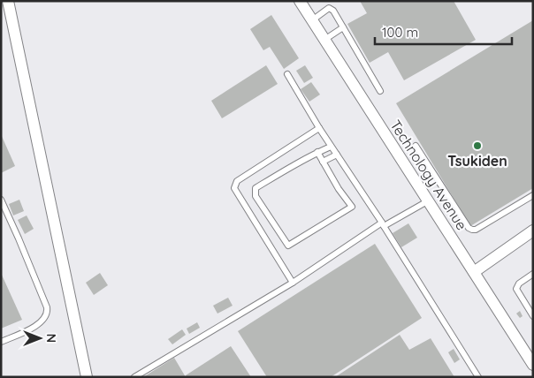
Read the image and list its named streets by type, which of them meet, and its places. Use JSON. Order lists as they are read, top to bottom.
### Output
{
  "streets": {
    "street": ["Technology Avenue"]
  },
  "places": ["Tsukiden"],
  "scale_bar": "100 m",
  "north": "right"
}
